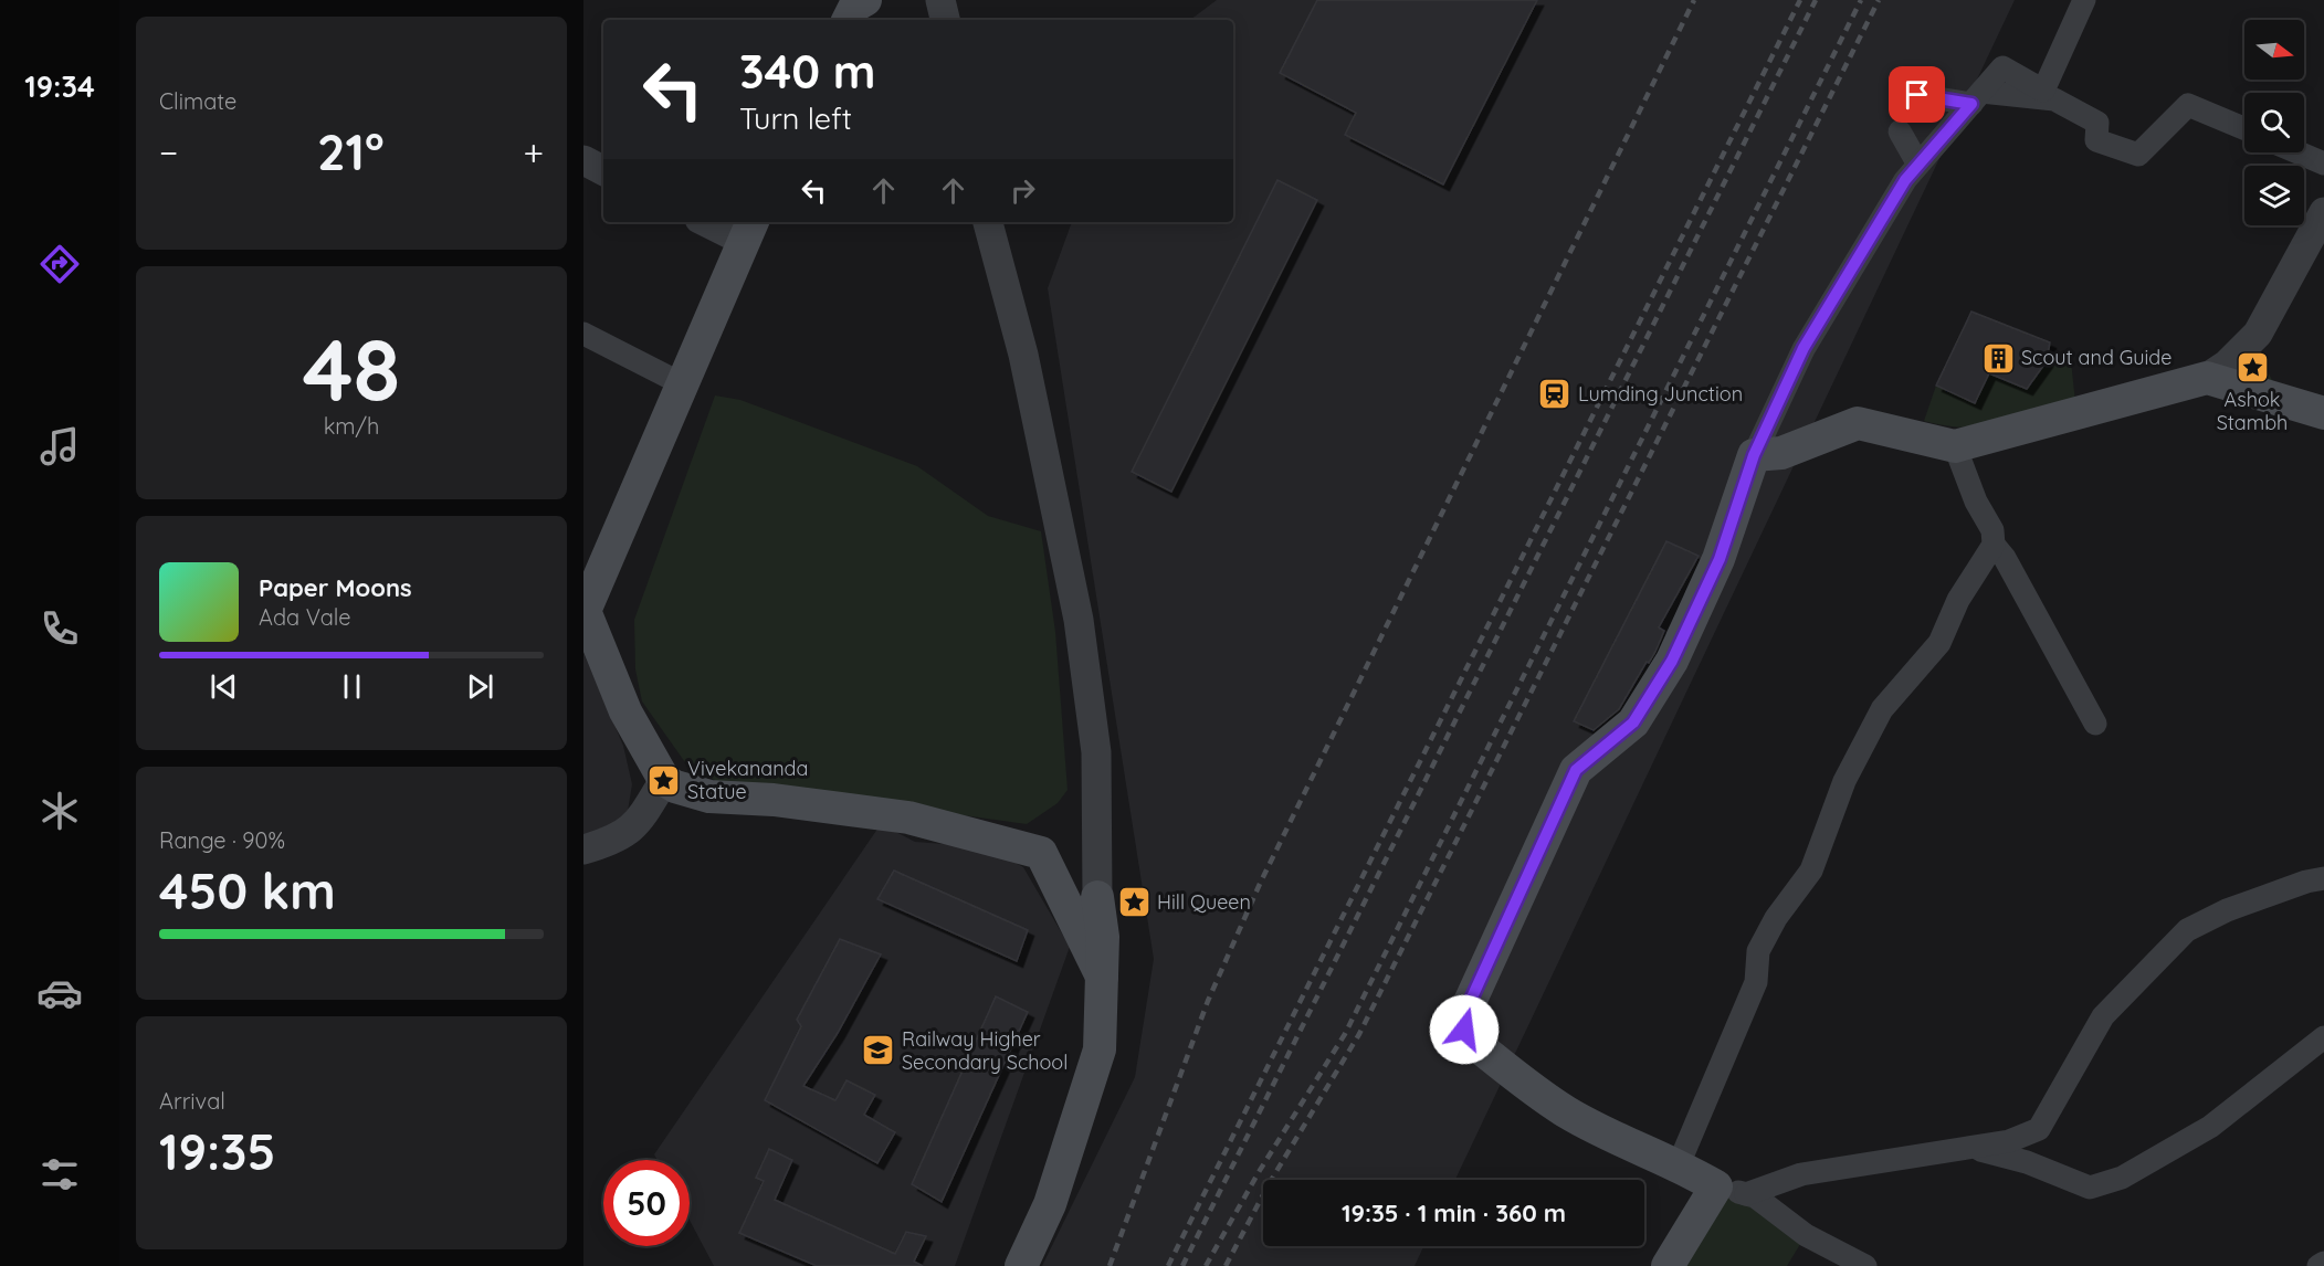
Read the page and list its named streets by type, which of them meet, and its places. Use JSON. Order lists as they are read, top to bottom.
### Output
{
  "places": {
    "building": ["Scout and Guide"],
    "place": ["Ashok Stambh", "Vivekananda Statue", "Hill Queen"],
    "station": ["Lumding Junction"],
    "school or university": ["Railway Higher Secondary School"]
  },
  "north": "right",
  "page": {
    "tabs": "19:34",
    "tile": [
      "Climate",
      ["48", "km/h"],
      ["Range · 90%", "450 km"],
      ["Arrival", "19:35"]
    ],
    "turn": ["340 m", "Turn left"],
    "heat": ["−", "21°", "+"],
    "song": ["Paper Moons", "Ada Vale"],
    "limit": "50",
    "trip": "19:35 · 1 min · 360 m"
  }
}
